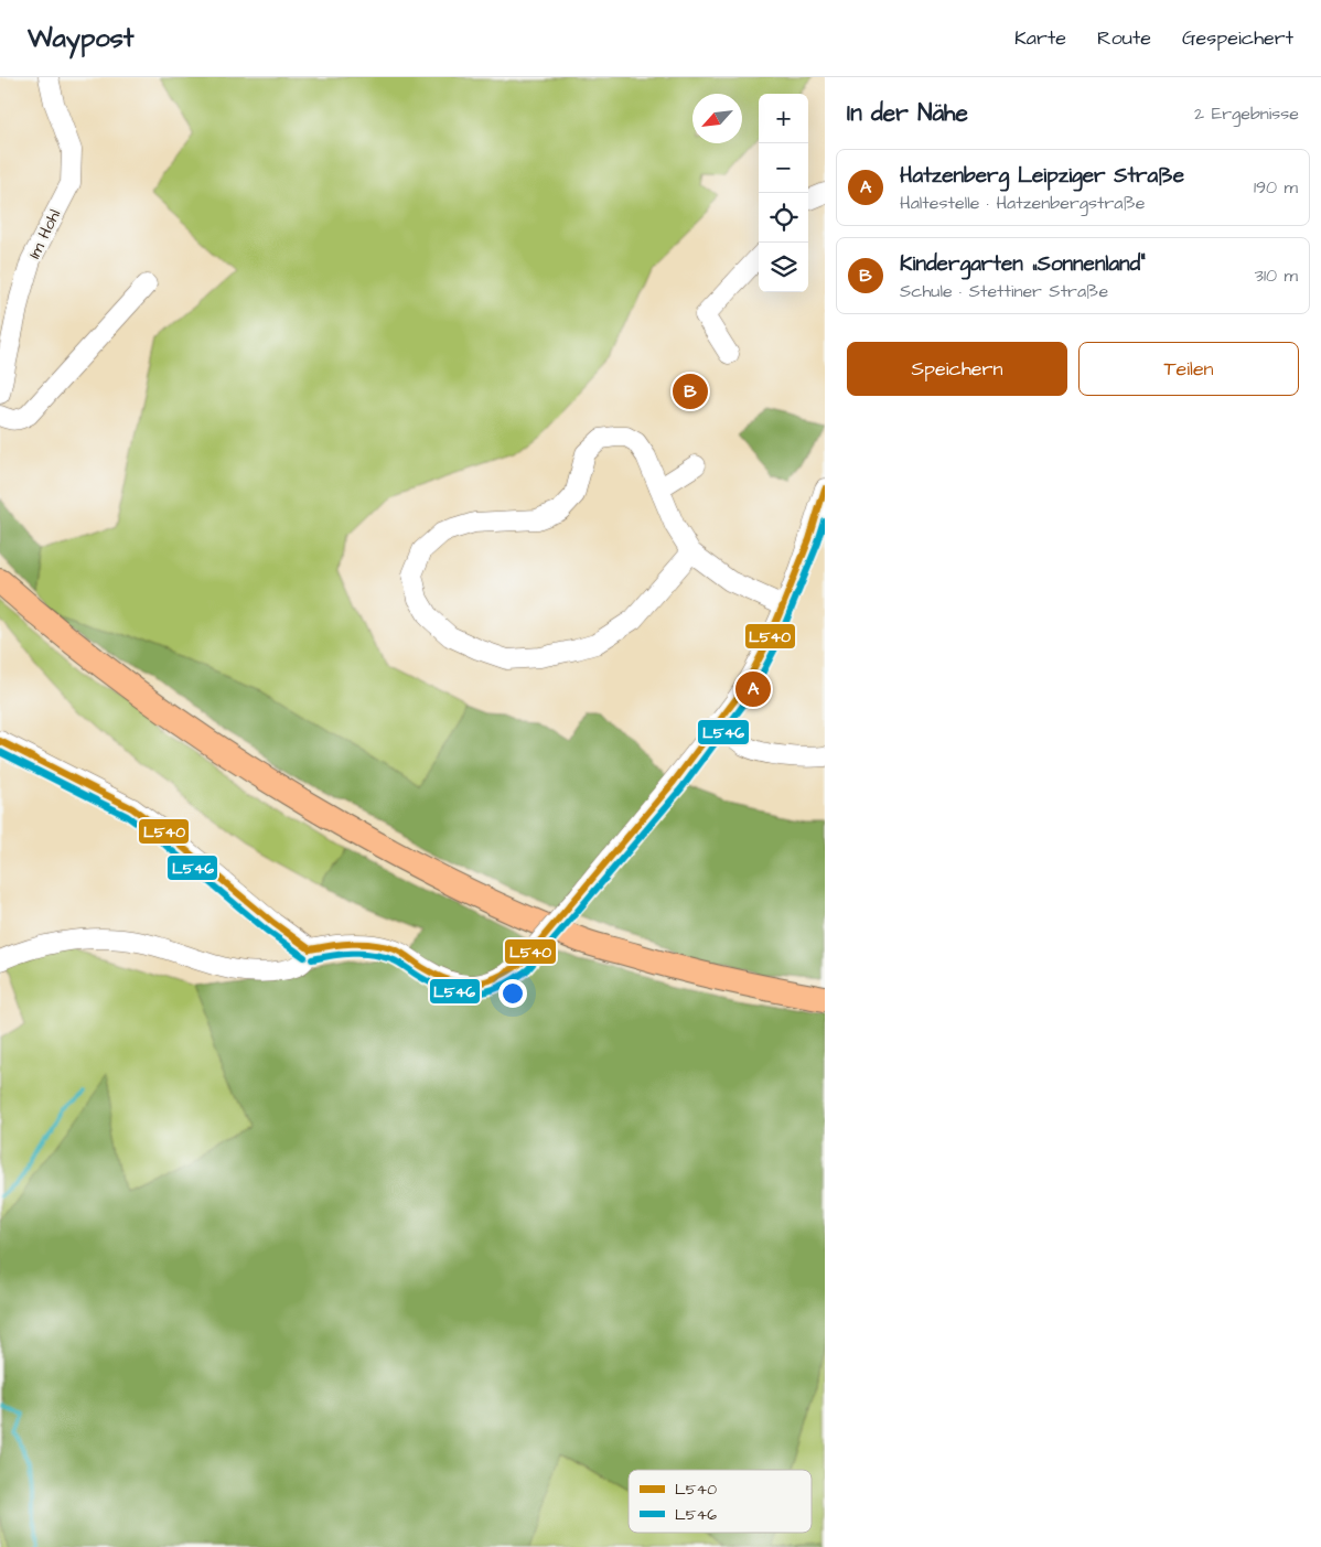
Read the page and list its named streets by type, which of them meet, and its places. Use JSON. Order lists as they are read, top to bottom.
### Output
{
  "streets": {
    "street": ["Im Hohl"]
  },
  "lines": ["transit line L540", "transit line L546"],
  "legend": ["L540", "L546"],
  "north": "bottom left",
  "page": {
    "header": "Waypost",
    "nav": ["Karte", "Route", "Gespeichert"],
    "heading": ["In der Nähe", "2 Ergebnisse"],
    "map_buttons": ["+", "−"],
    "list": [
      {
        "mark": "A",
        "name": "Hatzenberg Leipziger Straße",
        "note": "Haltestelle · Hatzenbergstraße",
        "value": "190 m"
      },
      {
        "mark": "B",
        "name": "Kindergarten „Sonnenland“",
        "note": "Schule · Stettiner Straße",
        "value": "310 m"
      }
    ],
    "buttons": ["Speichern", "Teilen"],
    "pins": ["B", "A"]
  }
}
